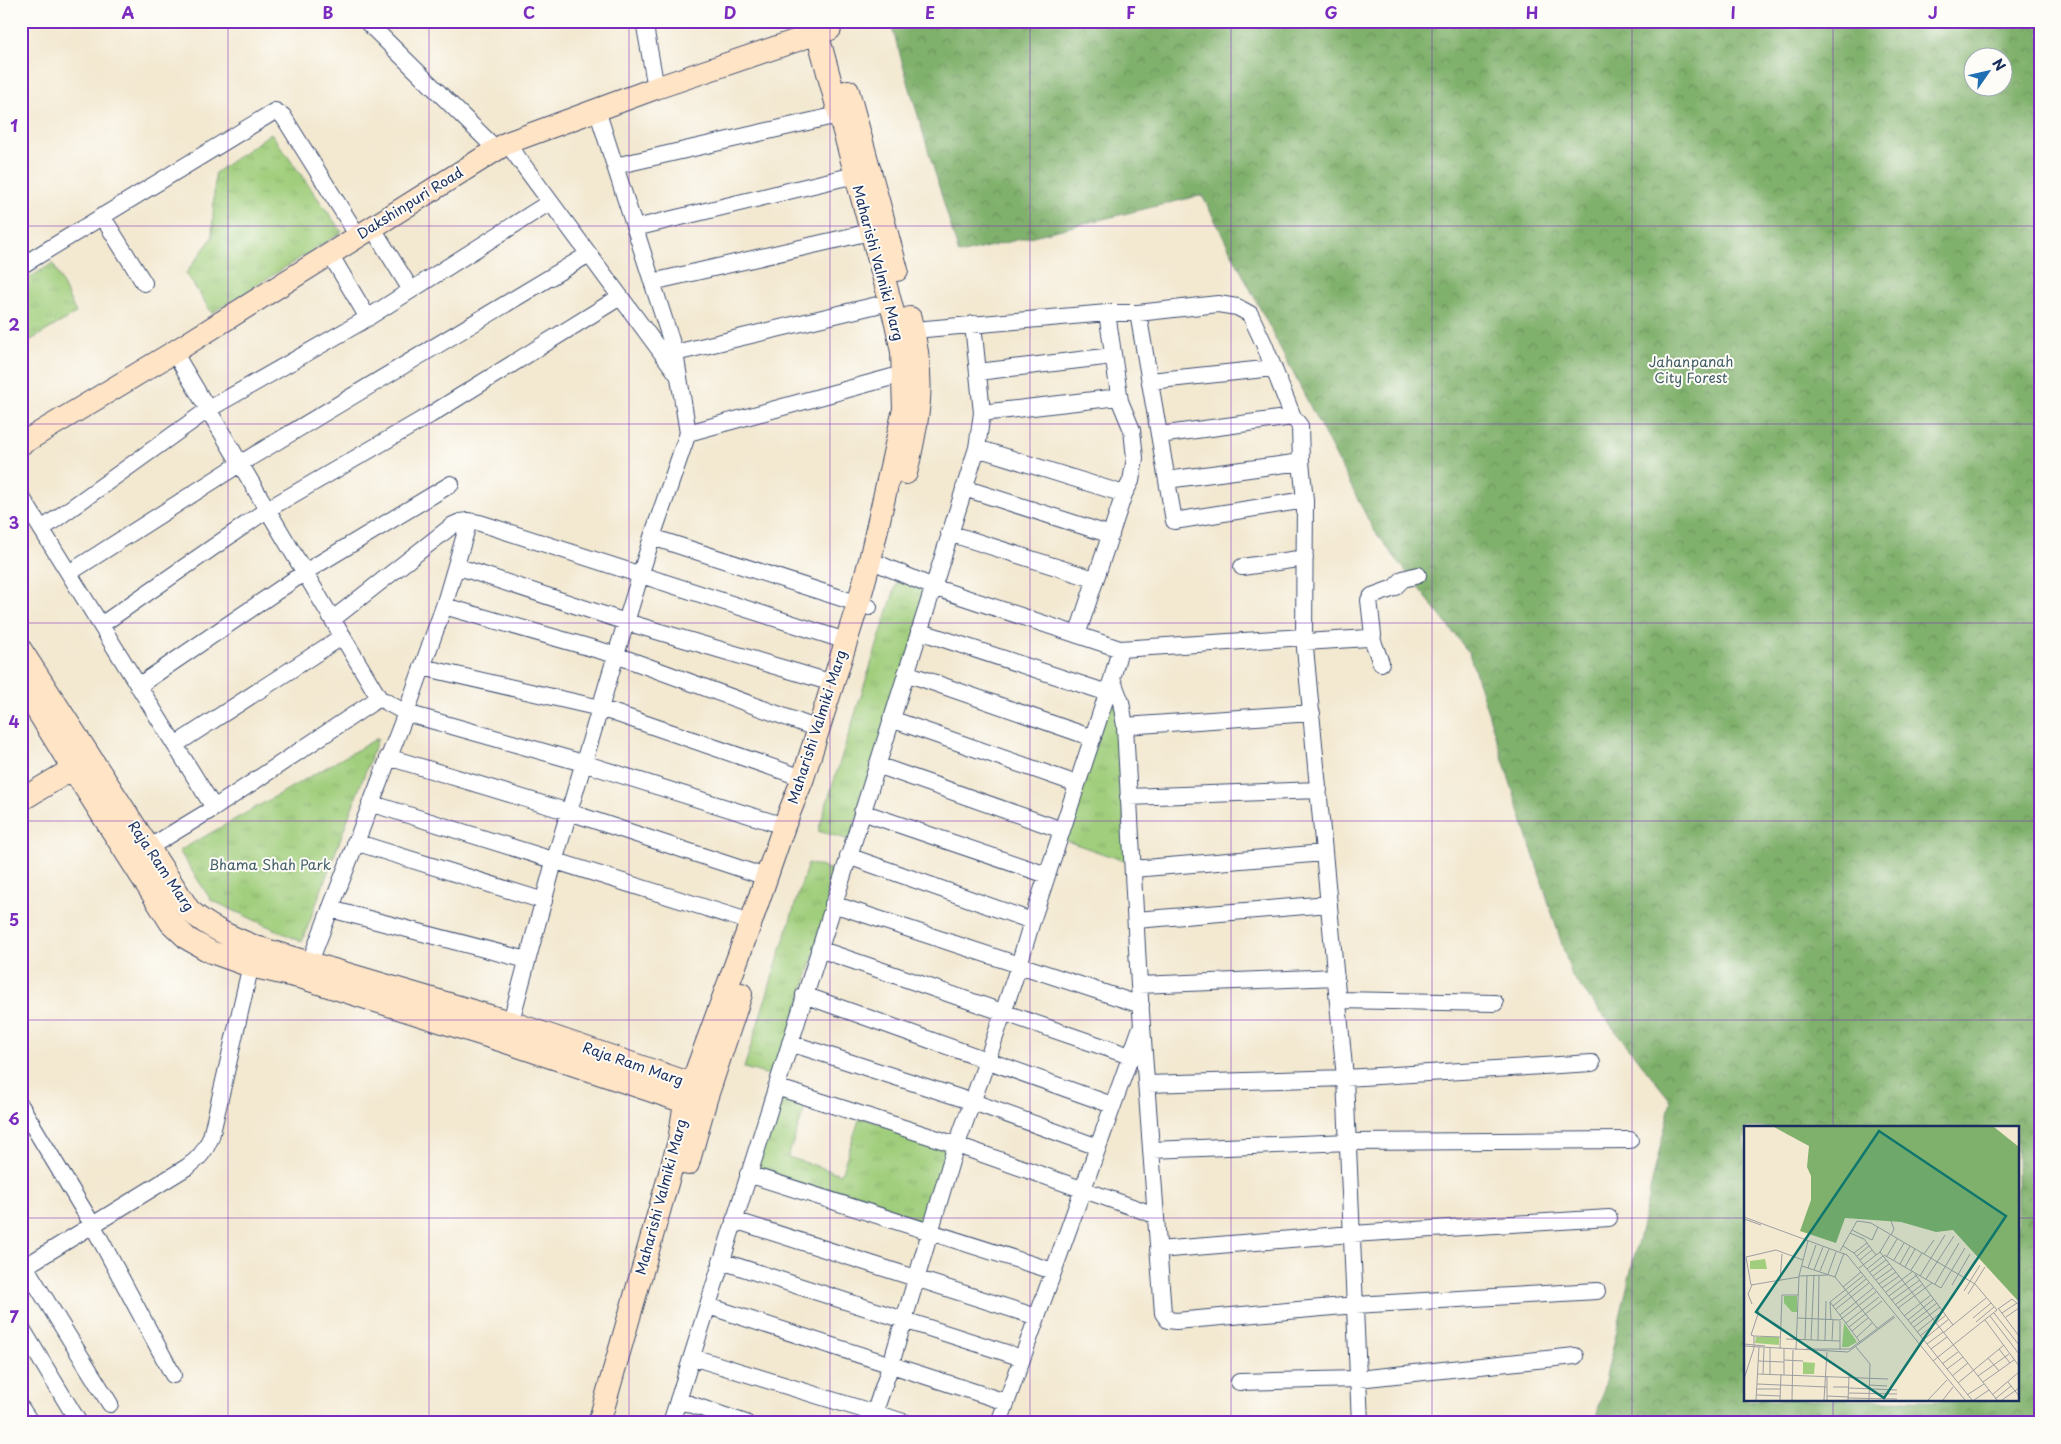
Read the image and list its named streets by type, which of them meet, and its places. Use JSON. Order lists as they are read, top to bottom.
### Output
{
  "streets": {
    "street": ["Dakshinpuri Road", "Maharishi Valmiki Marg", "Raja Ram Marg"]
  },
  "crossings": [
    ["Dakshinpuri Road", "Maharishi Valmiki Marg"],
    ["Maharishi Valmiki Marg", "Raja Ram Marg"]
  ],
  "parks": ["Jahanpanah City Forest", "Bhama Shah Park"],
  "north": "top right",
  "grid": {
    "columns": [
      "A",
      "B",
      "C",
      "D",
      "E",
      "F",
      "G",
      "H",
      "I",
      "J"
    ],
    "rows": [
      "1",
      "2",
      "3",
      "4",
      "5",
      "6",
      "7"
    ]
  }
}
